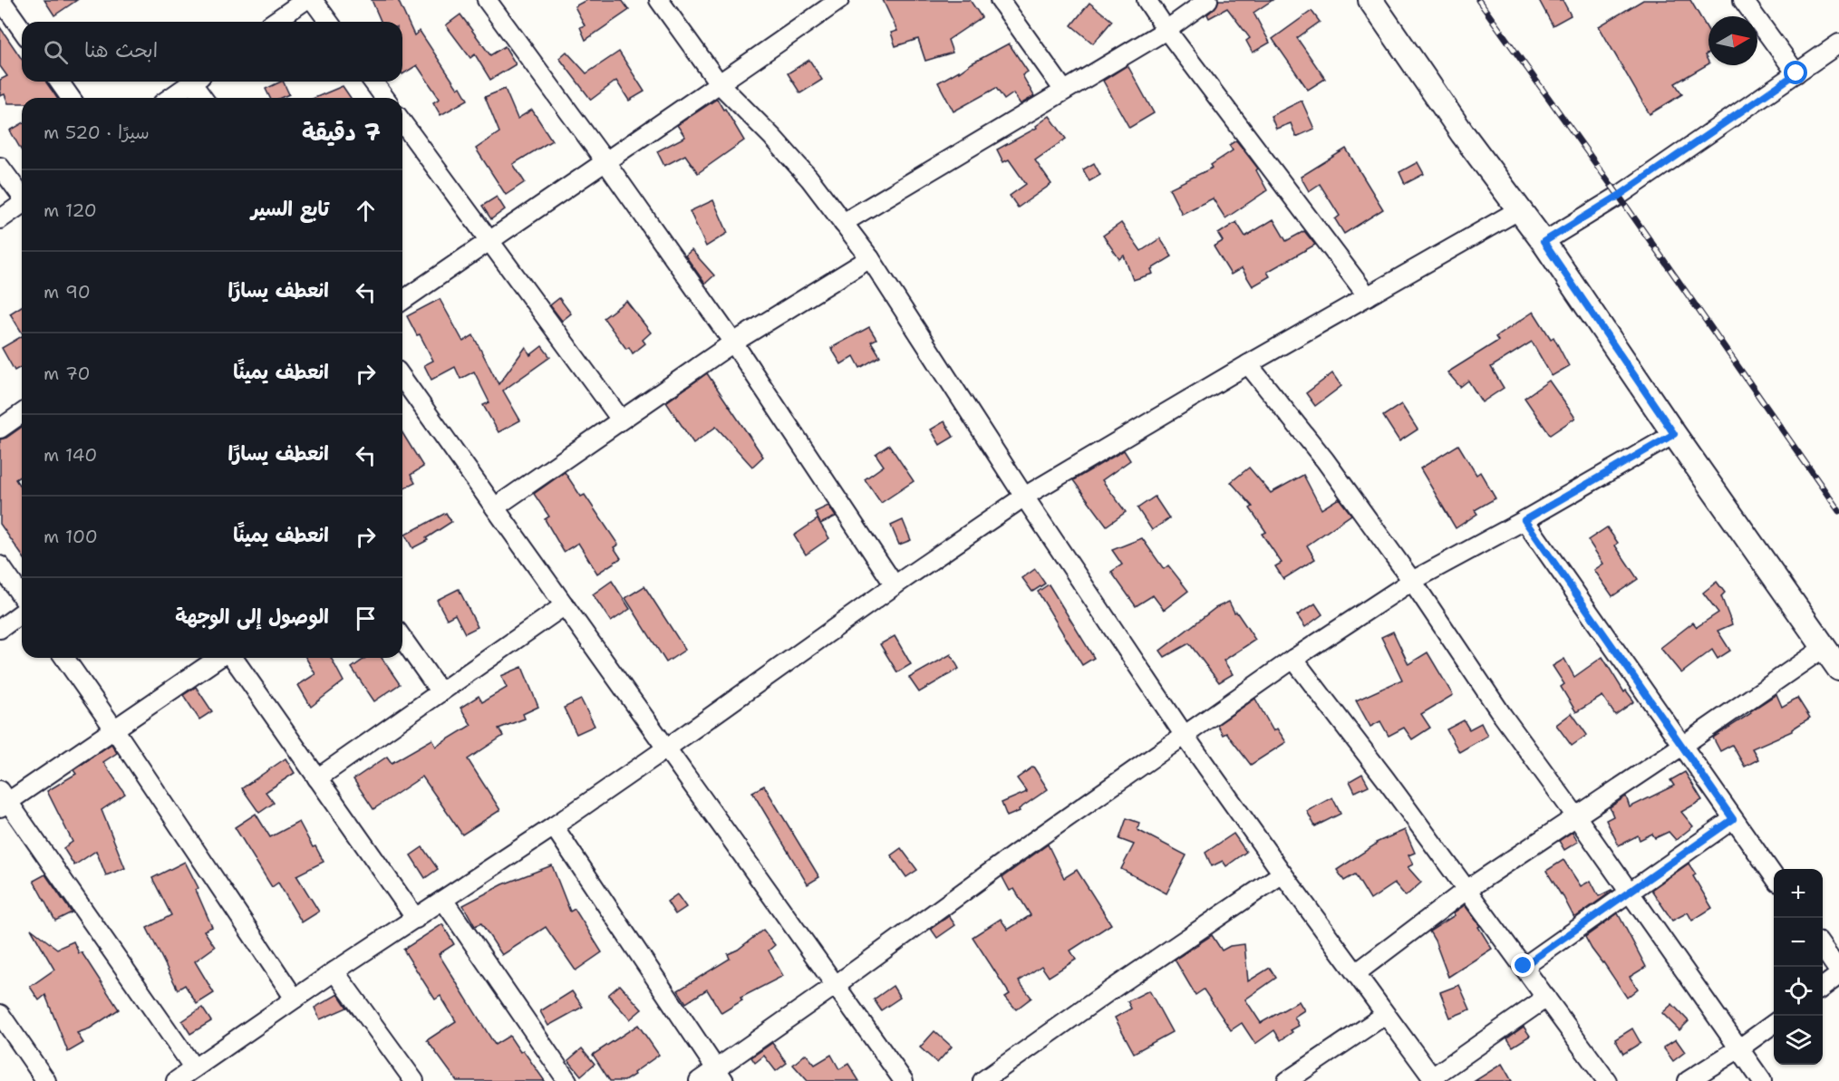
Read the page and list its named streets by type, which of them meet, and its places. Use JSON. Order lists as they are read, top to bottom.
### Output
{
  "north": "right",
  "page": {
    "search": "ابحث هنا",
    "heading": ["7 دقيقة", "سيرًا · 520 m"],
    "list": [
      ["تابع السير", "120 m"],
      ["انعطف يسارًا", "90 m"],
      ["انعطف يمينًا", "70 m"],
      ["انعطف يسارًا", "140 m"],
      ["انعطف يمينًا", "100 m"],
      "الوصول إلى الوجهة"
    ],
    "map_buttons": ["+", "−"]
  }
}
